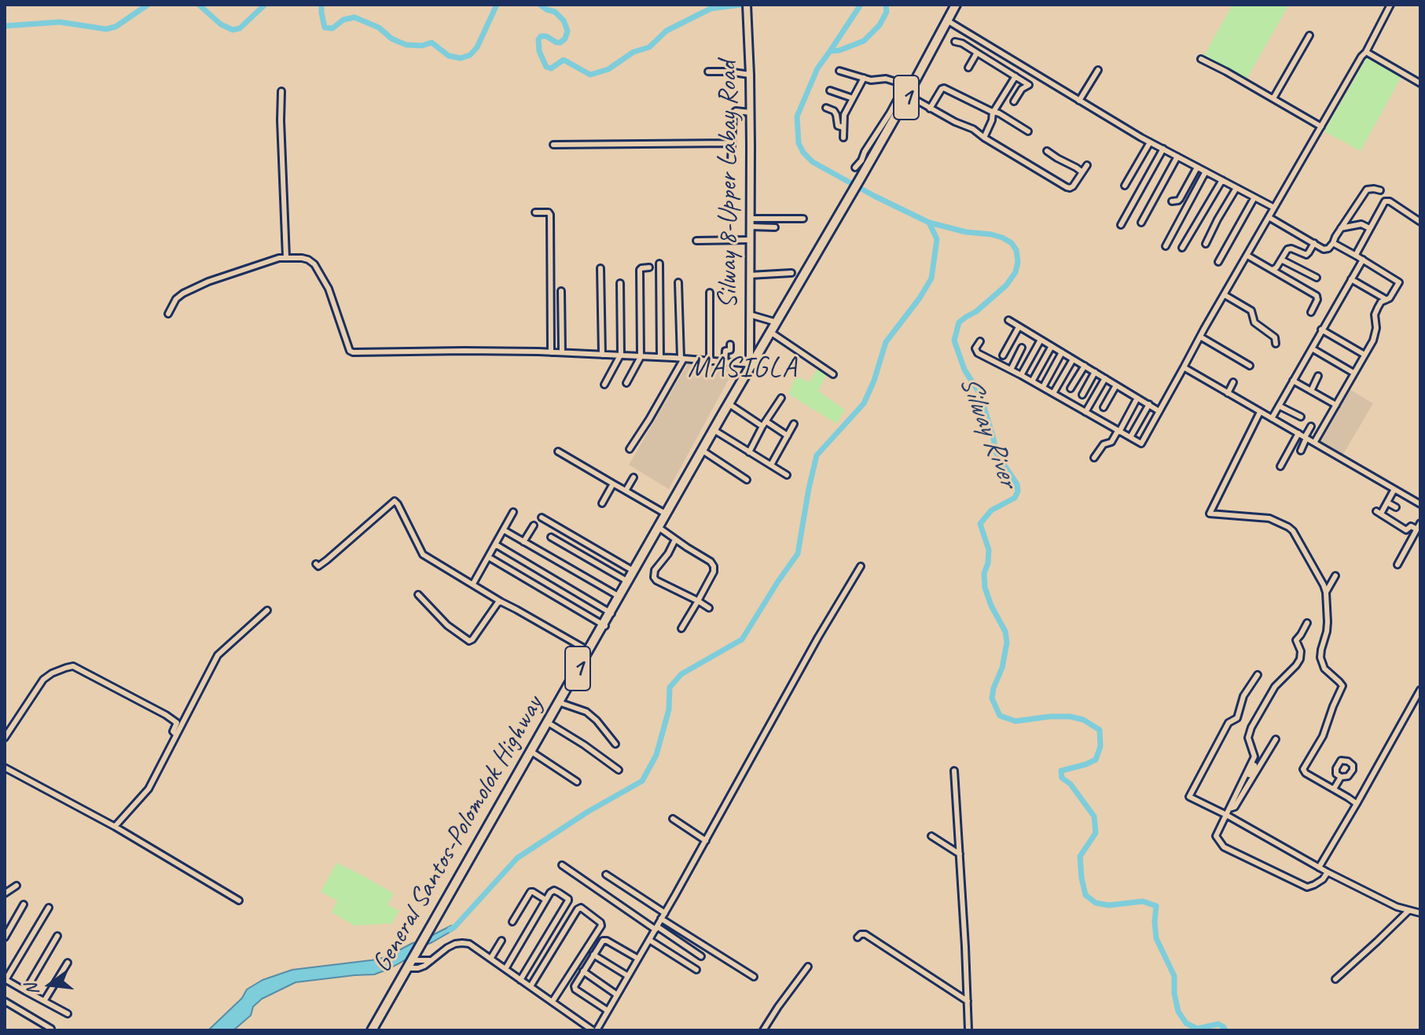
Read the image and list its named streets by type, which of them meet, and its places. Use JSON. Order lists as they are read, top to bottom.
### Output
{
  "streets": {
    "highway": ["1", "General Santos-Polomolok Highway"],
    "main road": ["Silway 8-Upper Labay Road"]
  },
  "crossings": [
    ["1", "Silway 8-Upper Labay Road"],
    ["1", "General Santos-Polomolok Highway"]
  ],
  "districts": ["MASIGLA"],
  "water": ["Silway River"],
  "north": "left"
}
